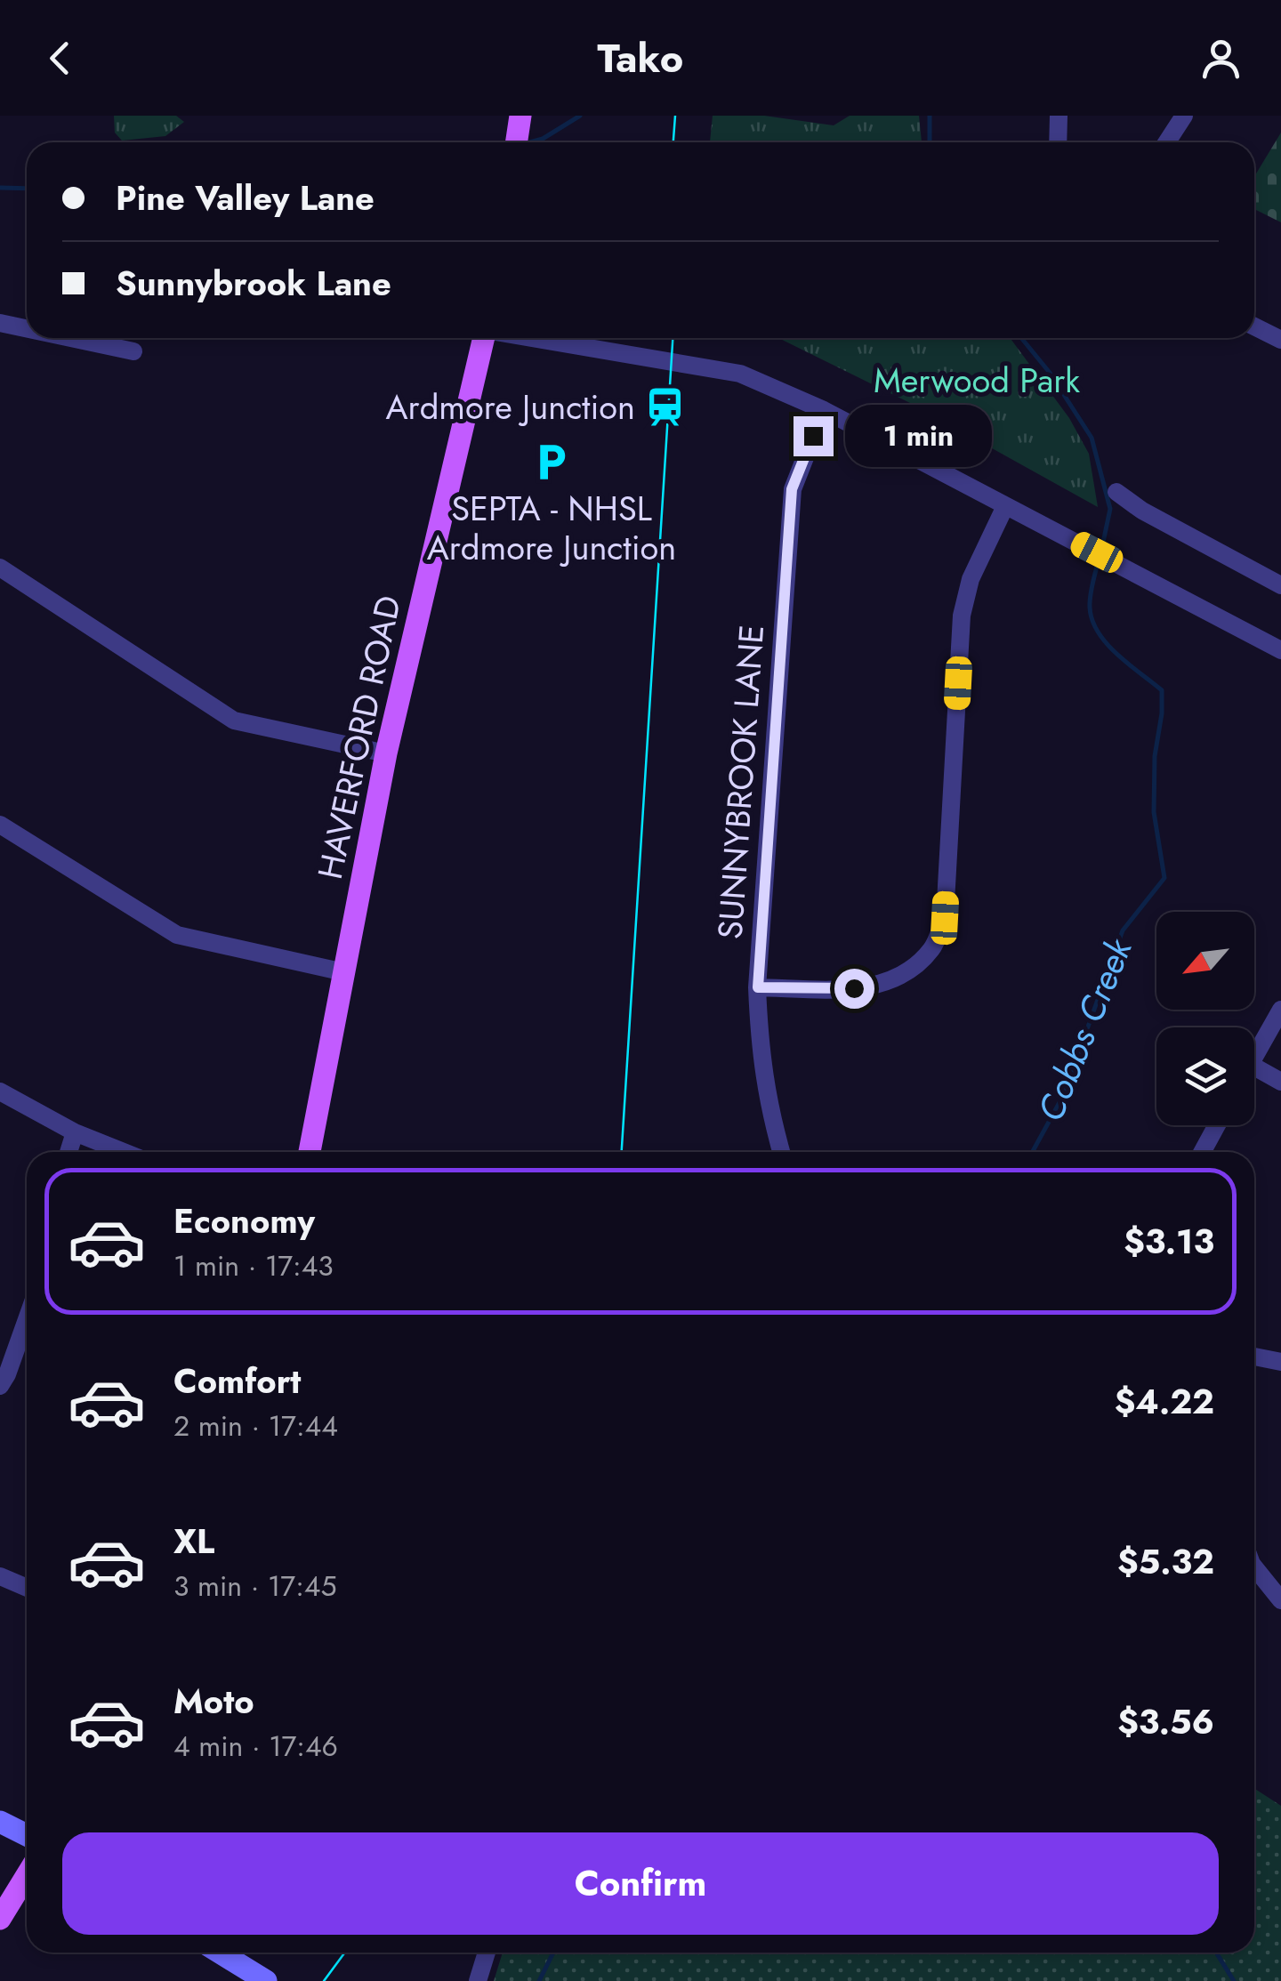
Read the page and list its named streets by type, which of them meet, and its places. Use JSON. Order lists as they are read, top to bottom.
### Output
{
  "streets": {
    "main road": ["HAVERFORD ROAD"],
    "street": ["SUNNYBROOK LANE"]
  },
  "water": ["Cobbs Creek"],
  "parks": ["Merwood Park"],
  "places": {
    "station": ["Ardmore Junction"],
    "parking": ["SEPTA - NHSL Ardmore Junction"]
  },
  "north": "bottom left",
  "page": {
    "header": "Tako",
    "banner": ["Pine Valley Lane", "Sunnybrook Lane"],
    "bubble": "1 min",
    "list": [
      {
        "name": "Economy",
        "note": "1 min · 17:43",
        "value": "$3.13"
      },
      {
        "name": "Comfort",
        "note": "2 min · 17:44",
        "value": "$4.22"
      },
      {
        "name": "XL",
        "note": "3 min · 17:45",
        "value": "$5.32"
      },
      {
        "name": "Moto",
        "note": "4 min · 17:46",
        "value": "$3.56"
      }
    ],
    "buttons": "Confirm"
  }
}
